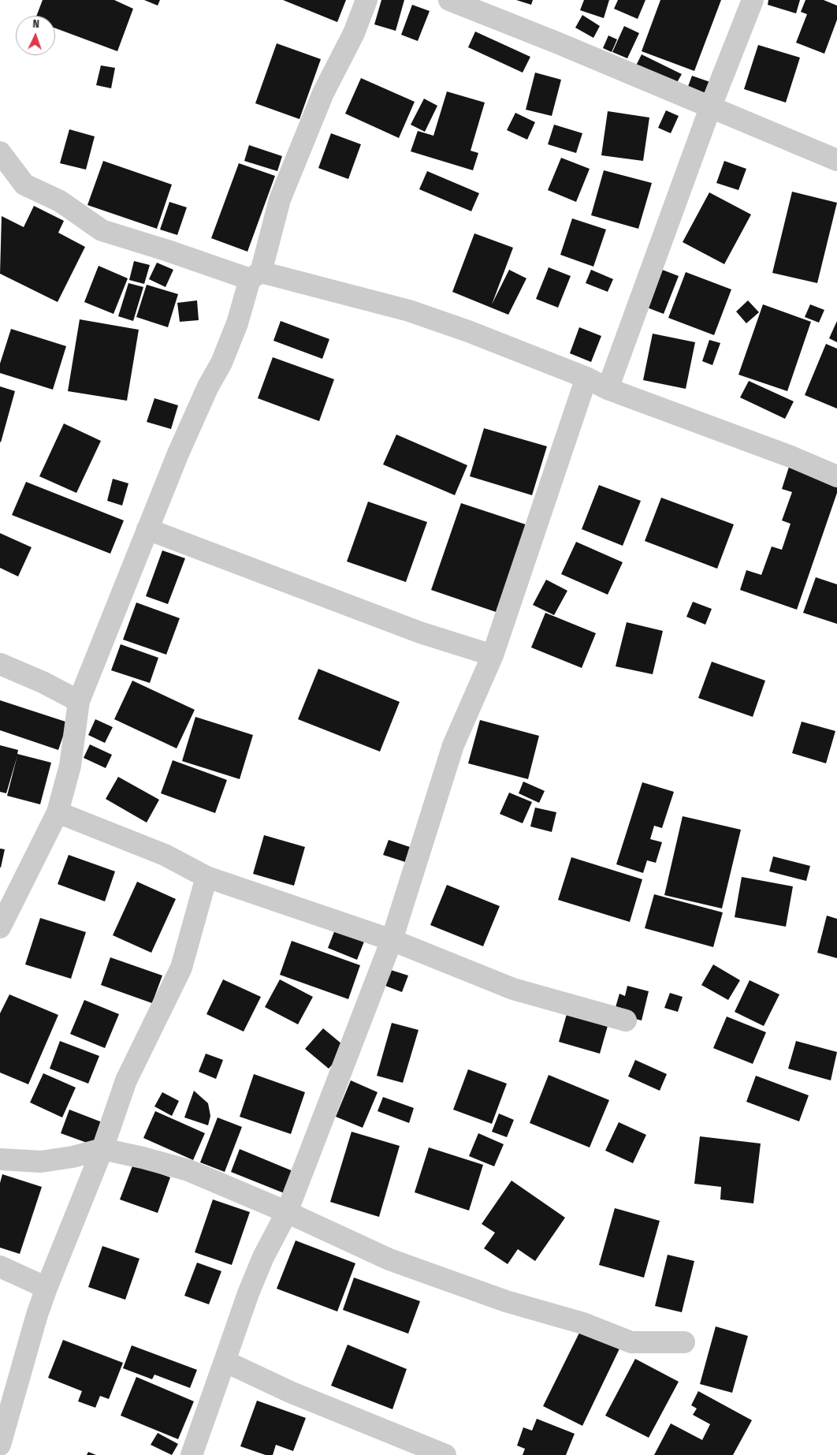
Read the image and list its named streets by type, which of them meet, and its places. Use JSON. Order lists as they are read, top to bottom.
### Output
{
  "north": "top"
}
